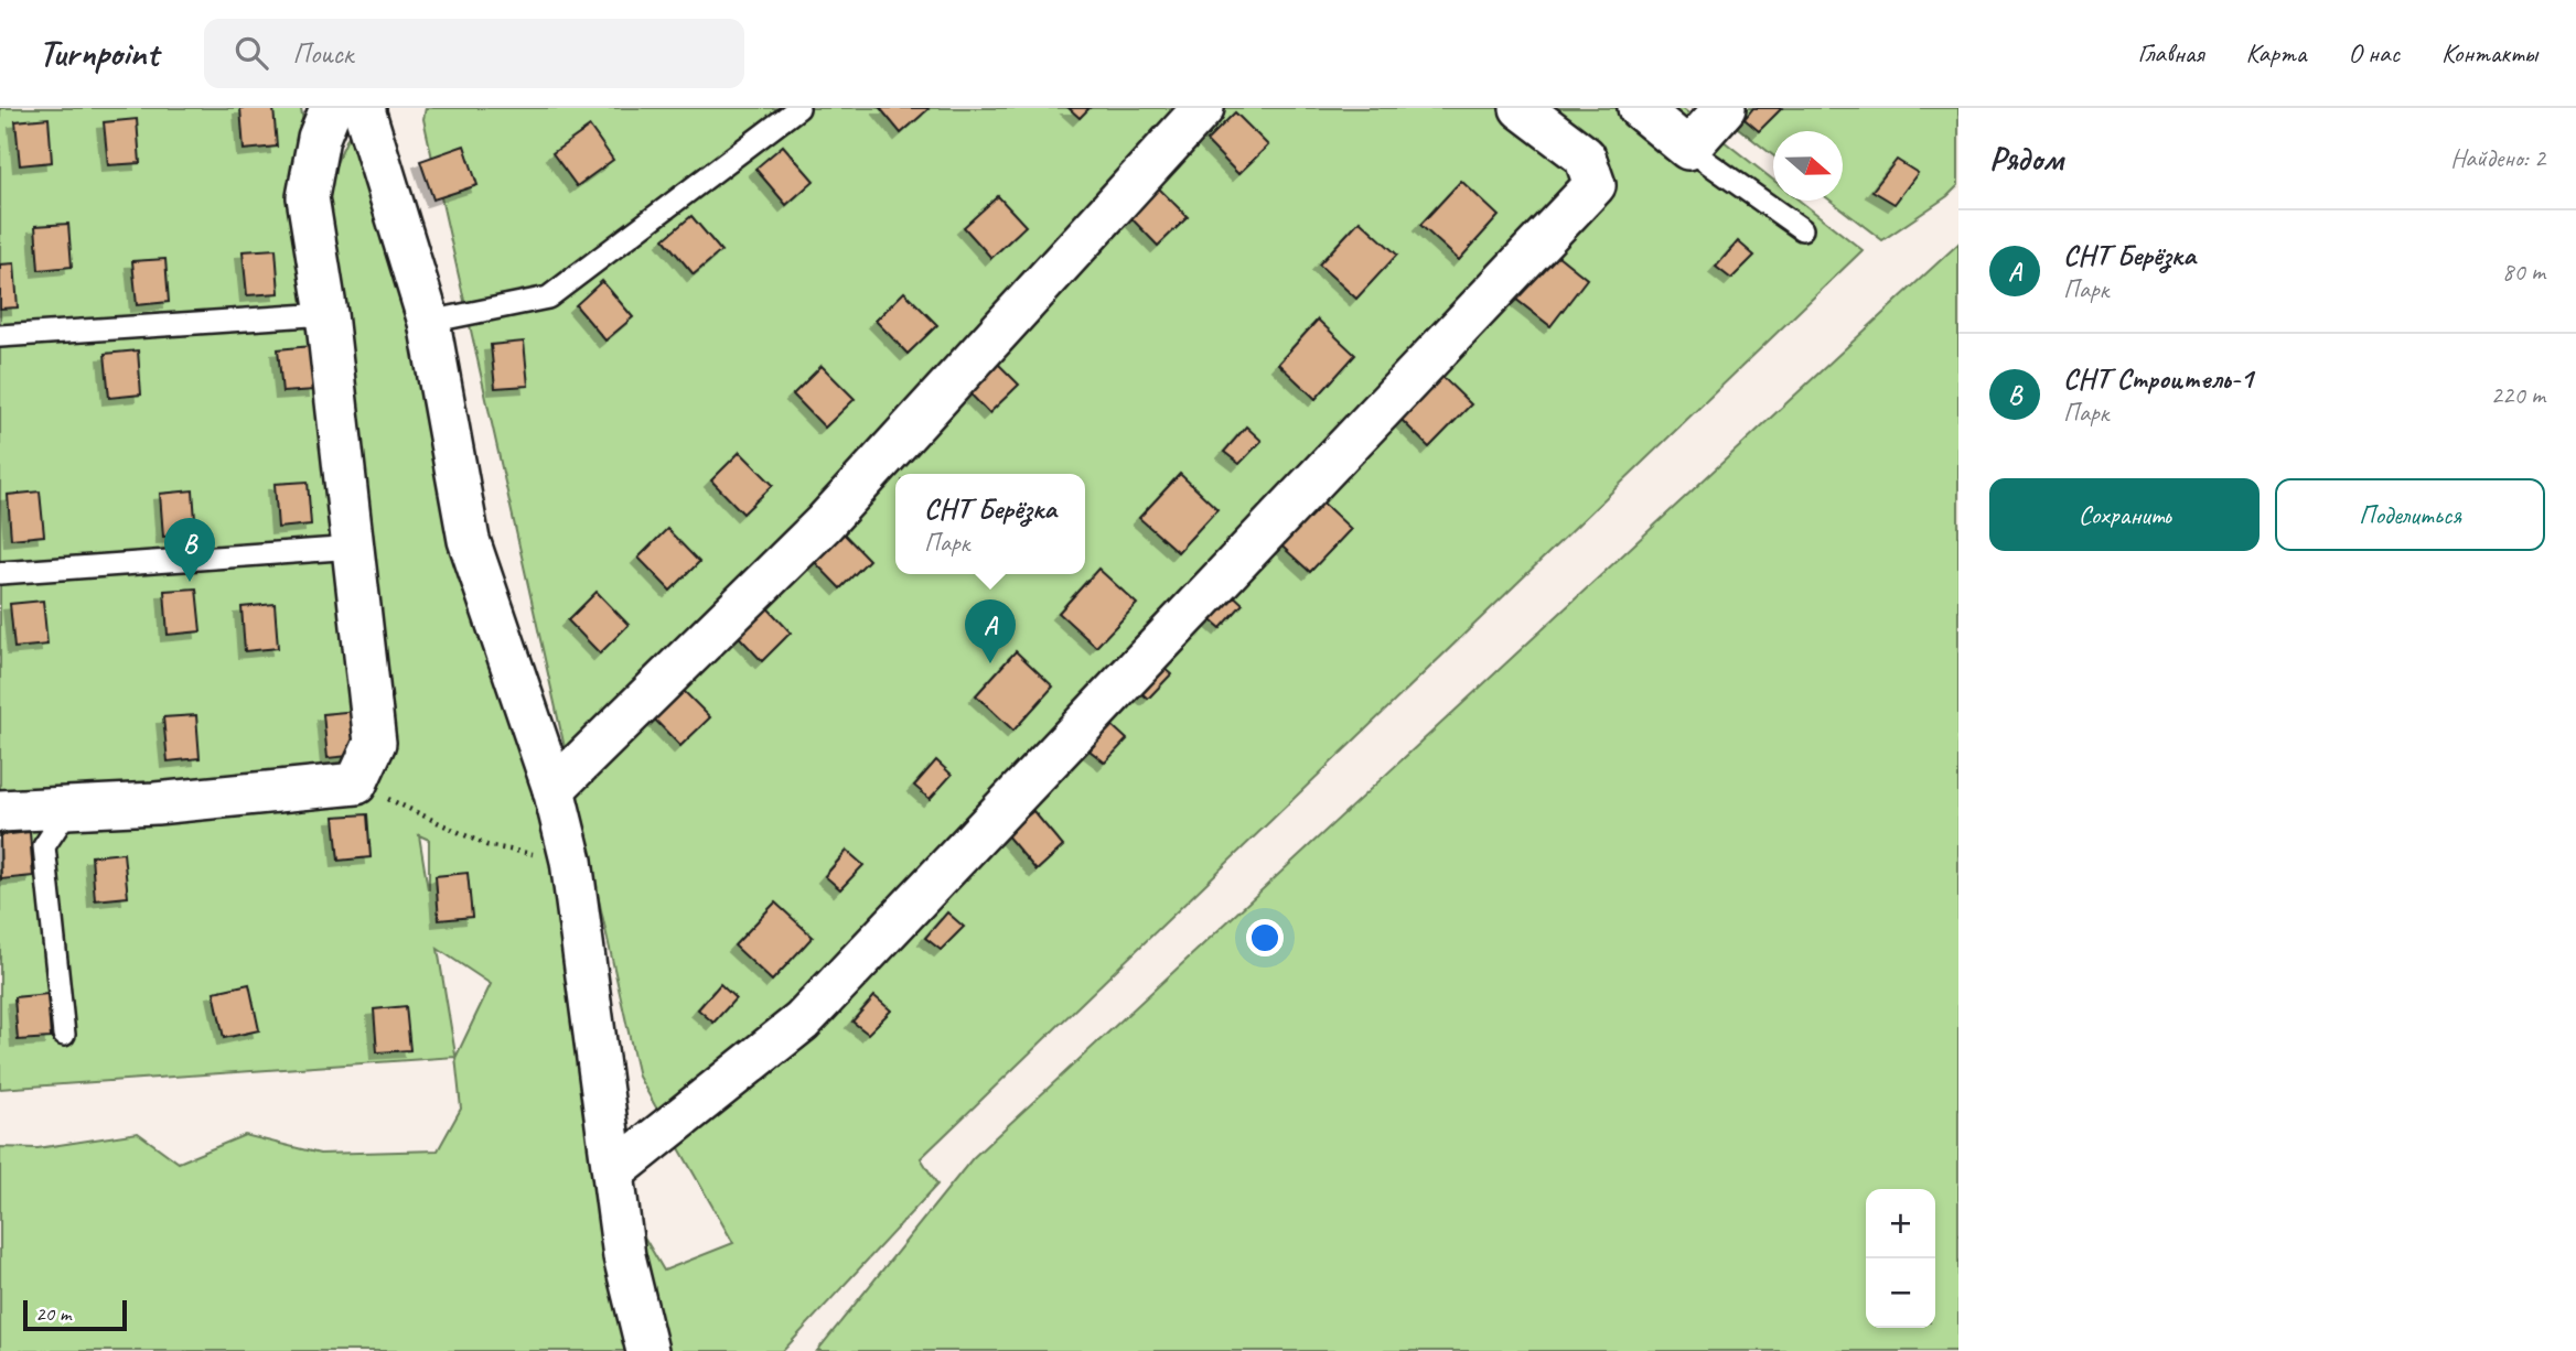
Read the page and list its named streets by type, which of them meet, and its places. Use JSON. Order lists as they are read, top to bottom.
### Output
{
  "scale_bar": "20 m",
  "north": "right",
  "page": {
    "header": "Turnpoint",
    "search": "Поиск",
    "nav": [
      "Главная",
      "Карта",
      "О нас",
      "Контакты"
    ],
    "heading": ["Рядом", "Найдено: 2"],
    "list": [
      {
        "mark": "A",
        "name": "СНТ Берёзка",
        "note": "Парк",
        "value": "80 m"
      },
      {
        "mark": "B",
        "name": "СНТ Строитель-1",
        "note": "Парк",
        "value": "220 m"
      }
    ],
    "buttons": ["Сохранить", "Поделиться"],
    "popup": ["СНТ Берёзка", "Парк"],
    "pins": ["B", "A"],
    "map_buttons": ["+", "−"],
    "scale": "20 m"
  }
}
